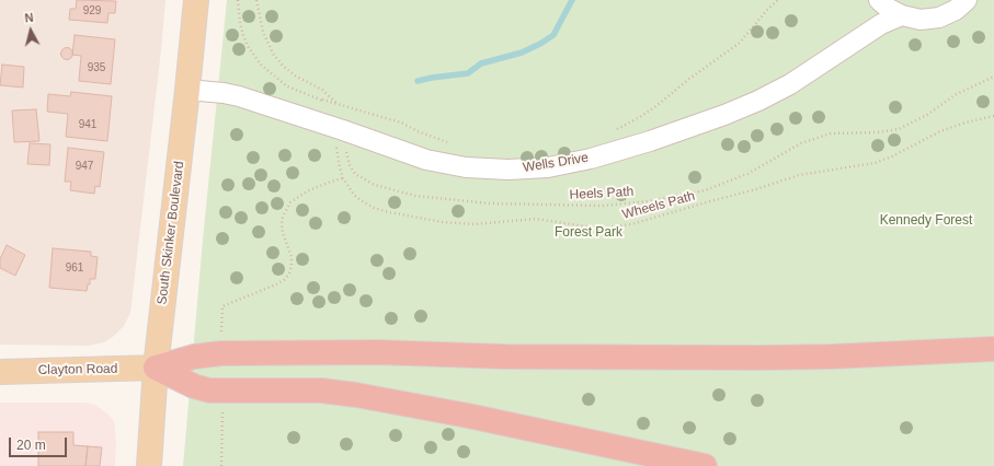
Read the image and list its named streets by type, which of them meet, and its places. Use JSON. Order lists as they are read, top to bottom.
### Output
{
  "streets": {
    "main road": ["South Skinker Boulevard", "Clayton Road"],
    "street": ["Wells Drive"],
    "path": ["Heels Path", "Wheels Path"]
  },
  "crossings": [
    ["Wells Drive", "South Skinker Boulevard"],
    ["South Skinker Boulevard", "Clayton Road"]
  ],
  "parks": ["Kennedy Forest", "Forest Park"],
  "house_numbers": [
    "929",
    "935",
    "941",
    "947",
    "961"
  ],
  "scale_bar": "20 m",
  "north": "top"
}
